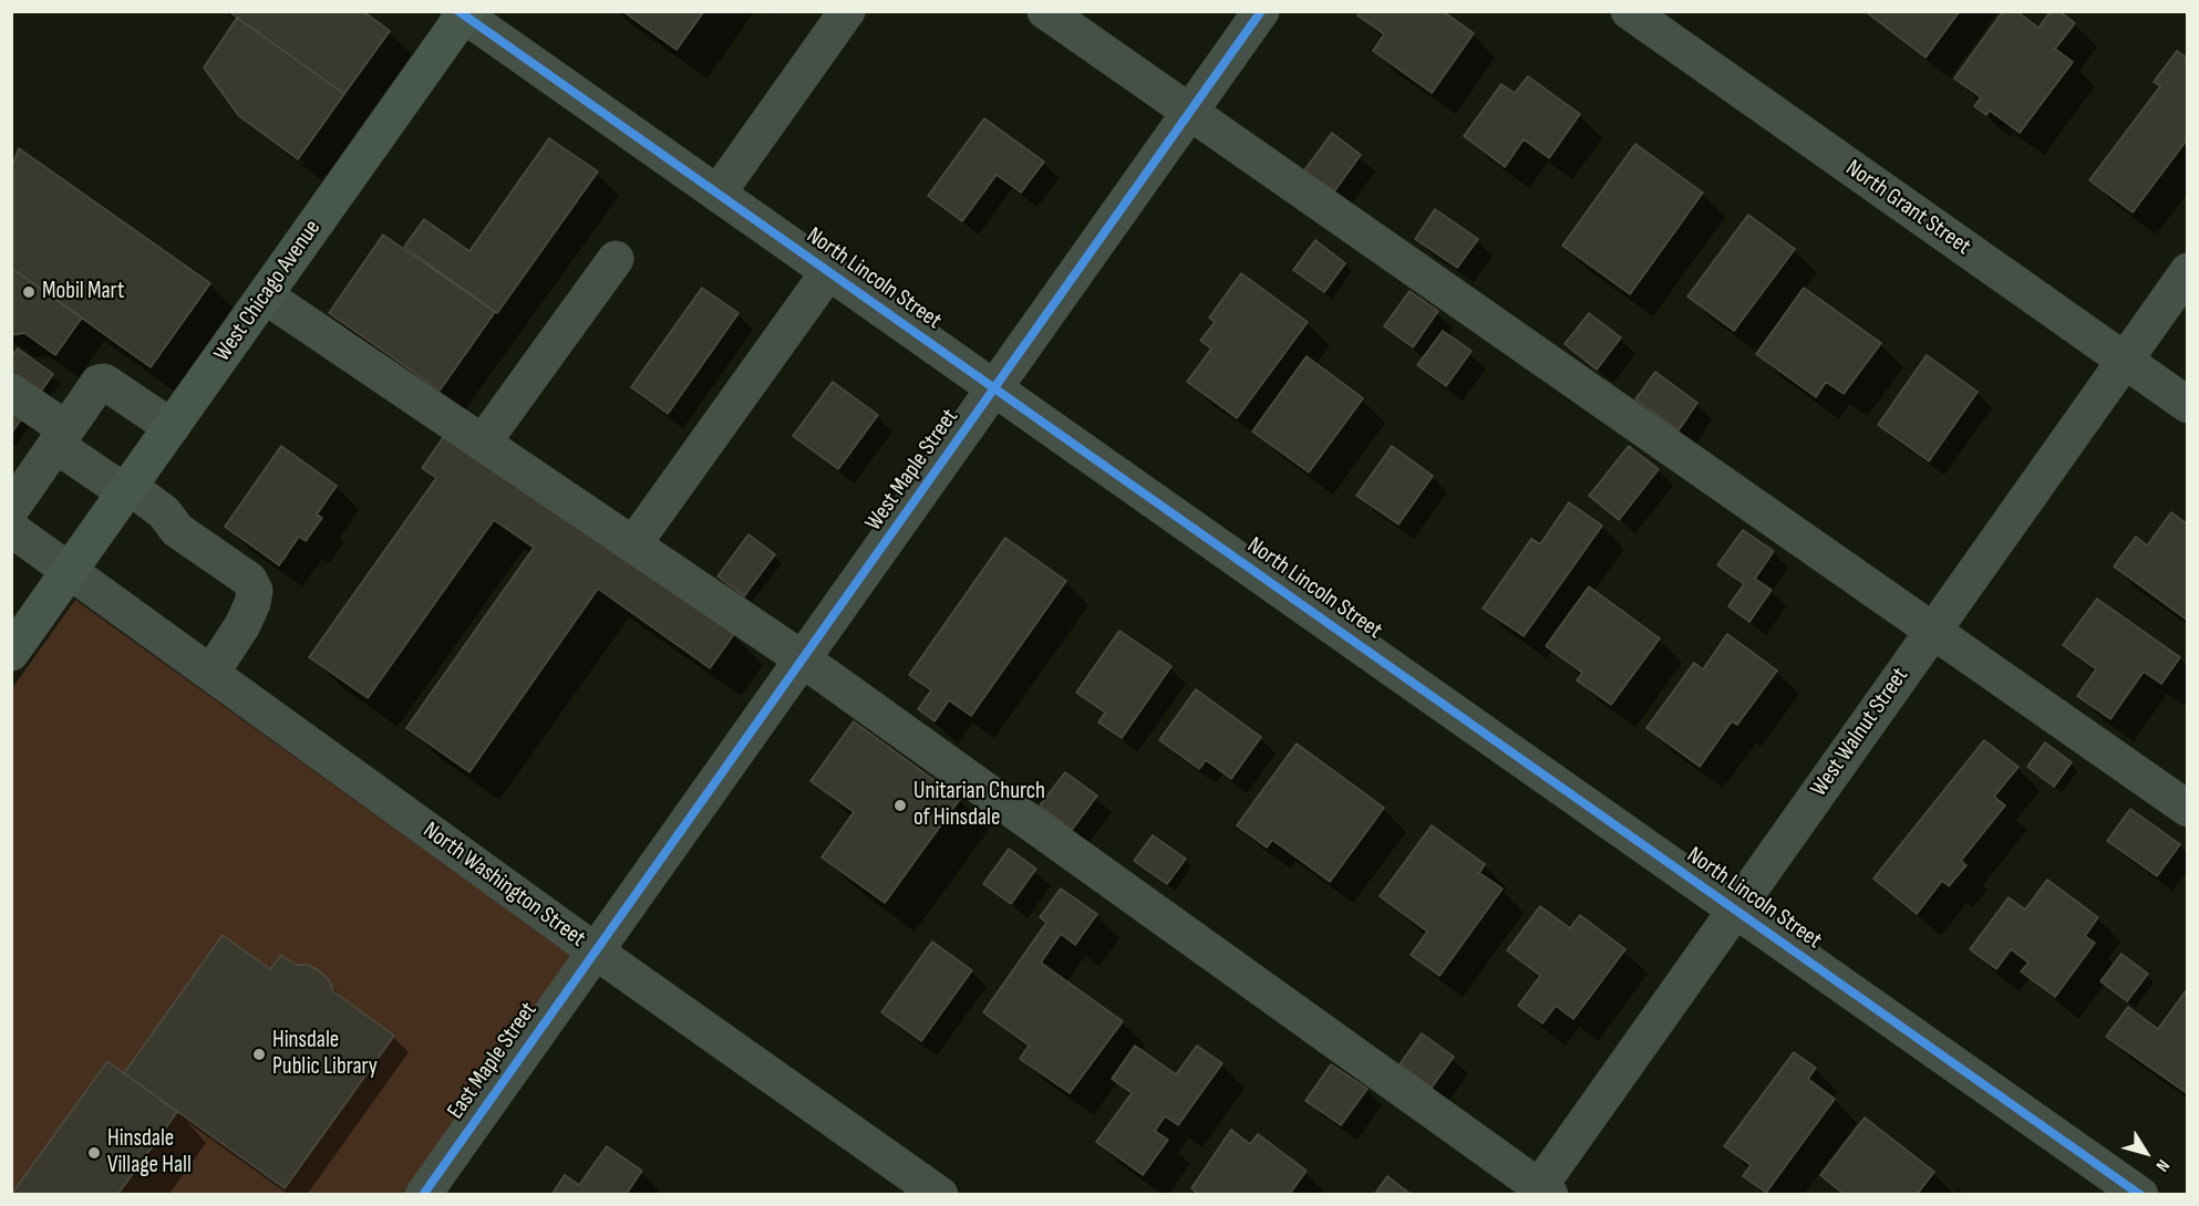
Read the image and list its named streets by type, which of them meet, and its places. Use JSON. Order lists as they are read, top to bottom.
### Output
{
  "streets": {
    "main road": ["West Chicago Avenue"],
    "street": [
      "North Grant Street",
      "North Lincoln Street",
      "West Maple Street",
      "West Walnut Street",
      "North Washington Street",
      "East Maple Street"
    ]
  },
  "crossings": [
    ["North Grant Street", "West Walnut Street"],
    ["North Lincoln Street", "West Chicago Avenue"],
    ["North Lincoln Street", "West Maple Street"],
    ["North Lincoln Street", "West Walnut Street"],
    ["West Chicago Avenue", "North Washington Street"],
    ["West Maple Street", "North Washington Street"],
    ["West Maple Street", "East Maple Street"],
    ["North Washington Street", "East Maple Street"]
  ],
  "places": [
    "Mobil Mart",
    "Unitarian Church of Hinsdale",
    "Hinsdale Public Library",
    "Hinsdale Village Hall"
  ],
  "north": "bottom right"
}
